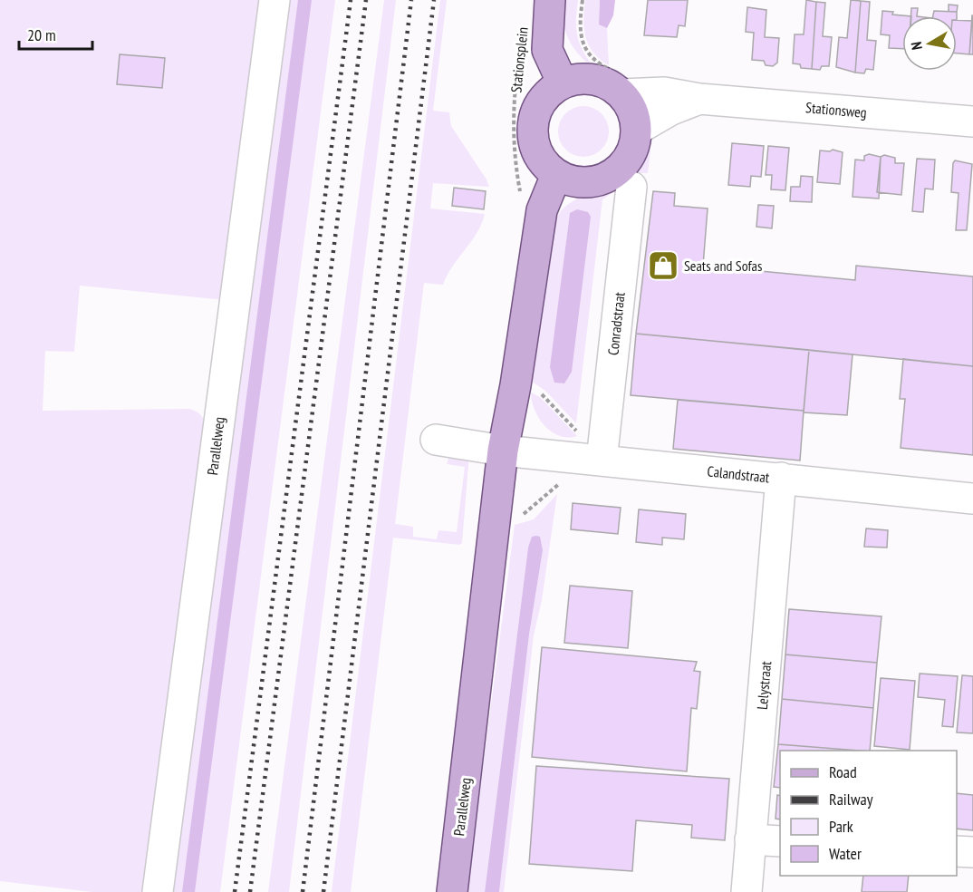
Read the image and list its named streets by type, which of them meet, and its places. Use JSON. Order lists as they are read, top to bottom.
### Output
{
  "streets": {
    "main road": ["Stationsplein", "Parallelweg"],
    "street": [
      "Stationsweg",
      "Conradstraat",
      "Calandstraat",
      "Lelystraat"
    ]
  },
  "crossings": [
    ["Stationsplein", "Stationsweg"],
    ["Stationsplein", "Parallelweg"],
    ["Stationsweg", "Parallelweg"],
    ["Conradstraat", "Calandstraat"],
    ["Parallelweg", "Calandstraat"],
    ["Calandstraat", "Lelystraat"]
  ],
  "places": {
    "shop": ["Seats and Sofas"]
  },
  "legend": [
    "Road",
    "Railway",
    "Park",
    "Water"
  ],
  "scale_bar": "20 m",
  "north": "left"
}
